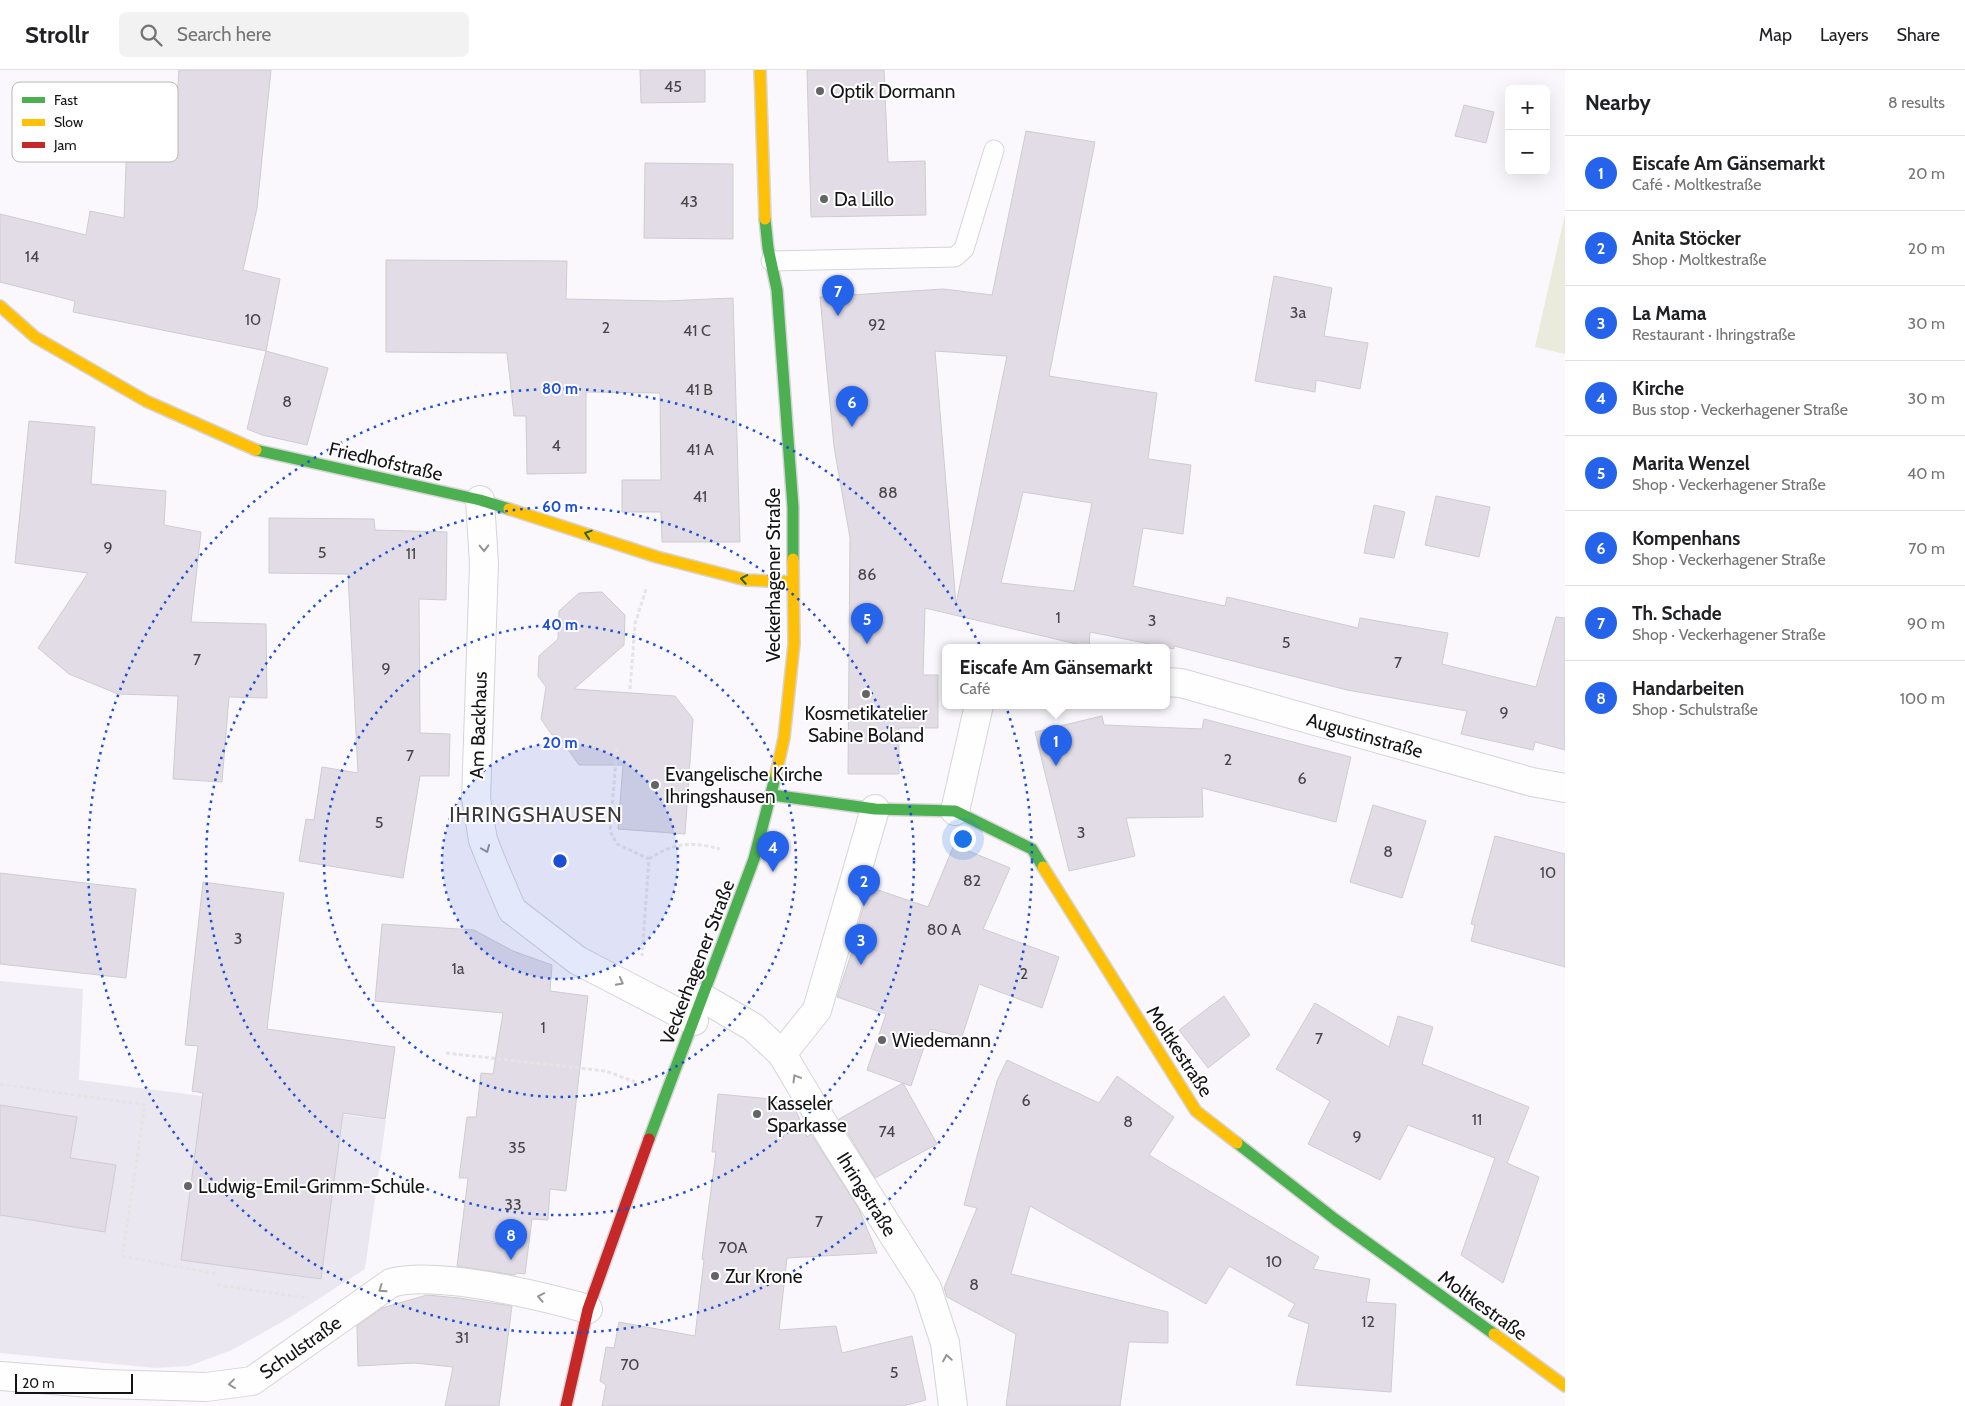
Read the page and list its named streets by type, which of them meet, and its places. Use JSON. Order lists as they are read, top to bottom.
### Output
{
  "streets": {
    "street": [
      "Friedhofstraße",
      "Veckerhagener Straße",
      "Am Backhaus",
      "Augustinstraße",
      "Moltkestraße",
      "Ihringstraße",
      "Schulstraße"
    ]
  },
  "crossings": [
    ["Friedhofstraße", "Veckerhagener Straße"],
    ["Friedhofstraße", "Am Backhaus"],
    ["Veckerhagener Straße", "Am Backhaus"],
    ["Veckerhagener Straße", "Moltkestraße"],
    ["Veckerhagener Straße", "Ihringstraße"],
    ["Veckerhagener Straße", "Schulstraße"],
    ["Am Backhaus", "Ihringstraße"]
  ],
  "one_way": [
    "Friedhofstraße",
    "Am Backhaus",
    "Ihringstraße",
    "Schulstraße"
  ],
  "districts": ["IHRINGSHAUSEN"],
  "places": [
    "Optik Dormann",
    "Da Lillo",
    "Kosmetikatelier Sabine Boland",
    "Evangelische Kirche Ihringshausen",
    "Wiedemann",
    "Kasseler Sparkasse",
    "Ludwig-Emil-Grimm-Schule",
    "Zur Krone"
  ],
  "house_numbers": [
    "45",
    "43",
    "14",
    "3a",
    "10",
    "92",
    "2",
    "41 C",
    "41 B",
    "8",
    "4",
    "41 A",
    "88",
    "41",
    "9",
    "5",
    "11",
    "86",
    "1",
    "3",
    "5",
    "7",
    "7",
    "9",
    "9",
    "7",
    "2",
    "6",
    "5",
    "3",
    "8",
    "10",
    "82",
    "80 A",
    "3",
    "1a",
    "2",
    "1",
    "7",
    "6",
    "11",
    "8",
    "74",
    "9",
    "35",
    "33",
    "7",
    "70A",
    "10",
    "8",
    "12",
    "31",
    "70",
    "5"
  ],
  "legend": ["Fast", "Slow", "Jam"],
  "scale_bar": "20 m",
  "page": {
    "header": "Strollr",
    "search": "Search here",
    "nav": ["Map", "Layers", "Share"],
    "heading": ["Nearby", "8 results"],
    "map_buttons": ["+", "−"],
    "list": [
      {
        "mark": "1",
        "name": "Eiscafe Am Gänsemarkt",
        "note": "Café · Moltkestraße",
        "value": "20 m"
      },
      {
        "mark": "2",
        "name": "Anita Stöcker",
        "note": "Shop · Moltkestraße",
        "value": "20 m"
      },
      {
        "mark": "3",
        "name": "La Mama",
        "note": "Restaurant · Ihringstraße",
        "value": "30 m"
      },
      {
        "mark": "4",
        "name": "Kirche",
        "note": "Bus stop · Veckerhagener Straße",
        "value": "30 m"
      },
      {
        "mark": "5",
        "name": "Marita Wenzel",
        "note": "Shop · Veckerhagener Straße",
        "value": "40 m"
      },
      {
        "mark": "6",
        "name": "Kompenhans",
        "note": "Shop · Veckerhagener Straße",
        "value": "70 m"
      },
      {
        "mark": "7",
        "name": "Th. Schade",
        "note": "Shop · Veckerhagener Straße",
        "value": "90 m"
      },
      {
        "mark": "8",
        "name": "Handarbeiten",
        "note": "Shop · Schulstraße",
        "value": "100 m"
      }
    ],
    "pins": [
      "7",
      "6",
      "5",
      "1",
      "4",
      "2",
      "3",
      "8"
    ],
    "popup": ["Eiscafe Am Gänsemarkt", "Café"],
    "scale": "20 m"
  },
  "rings": [
    "80 m",
    "60 m",
    "40 m",
    "20 m"
  ]
}
